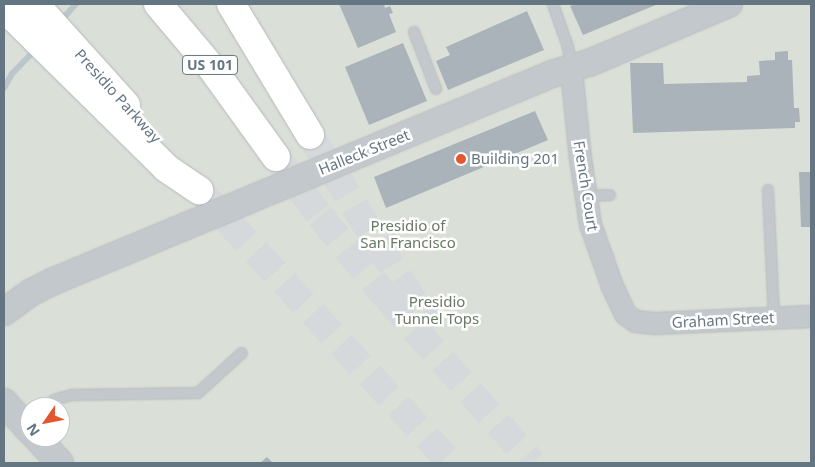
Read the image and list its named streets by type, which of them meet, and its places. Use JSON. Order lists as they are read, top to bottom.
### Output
{
  "streets": {
    "highway": ["US 101", "Presidio Parkway"],
    "street": ["Halleck Street", "French Court", "Graham Street"]
  },
  "crossings": [
    ["Halleck Street", "French Court"],
    ["French Court", "Graham Street"]
  ],
  "parks": ["Presidio of San Francisco", "Presidio Tunnel Tops"],
  "places": ["Building 201"],
  "north": "bottom left"
}
